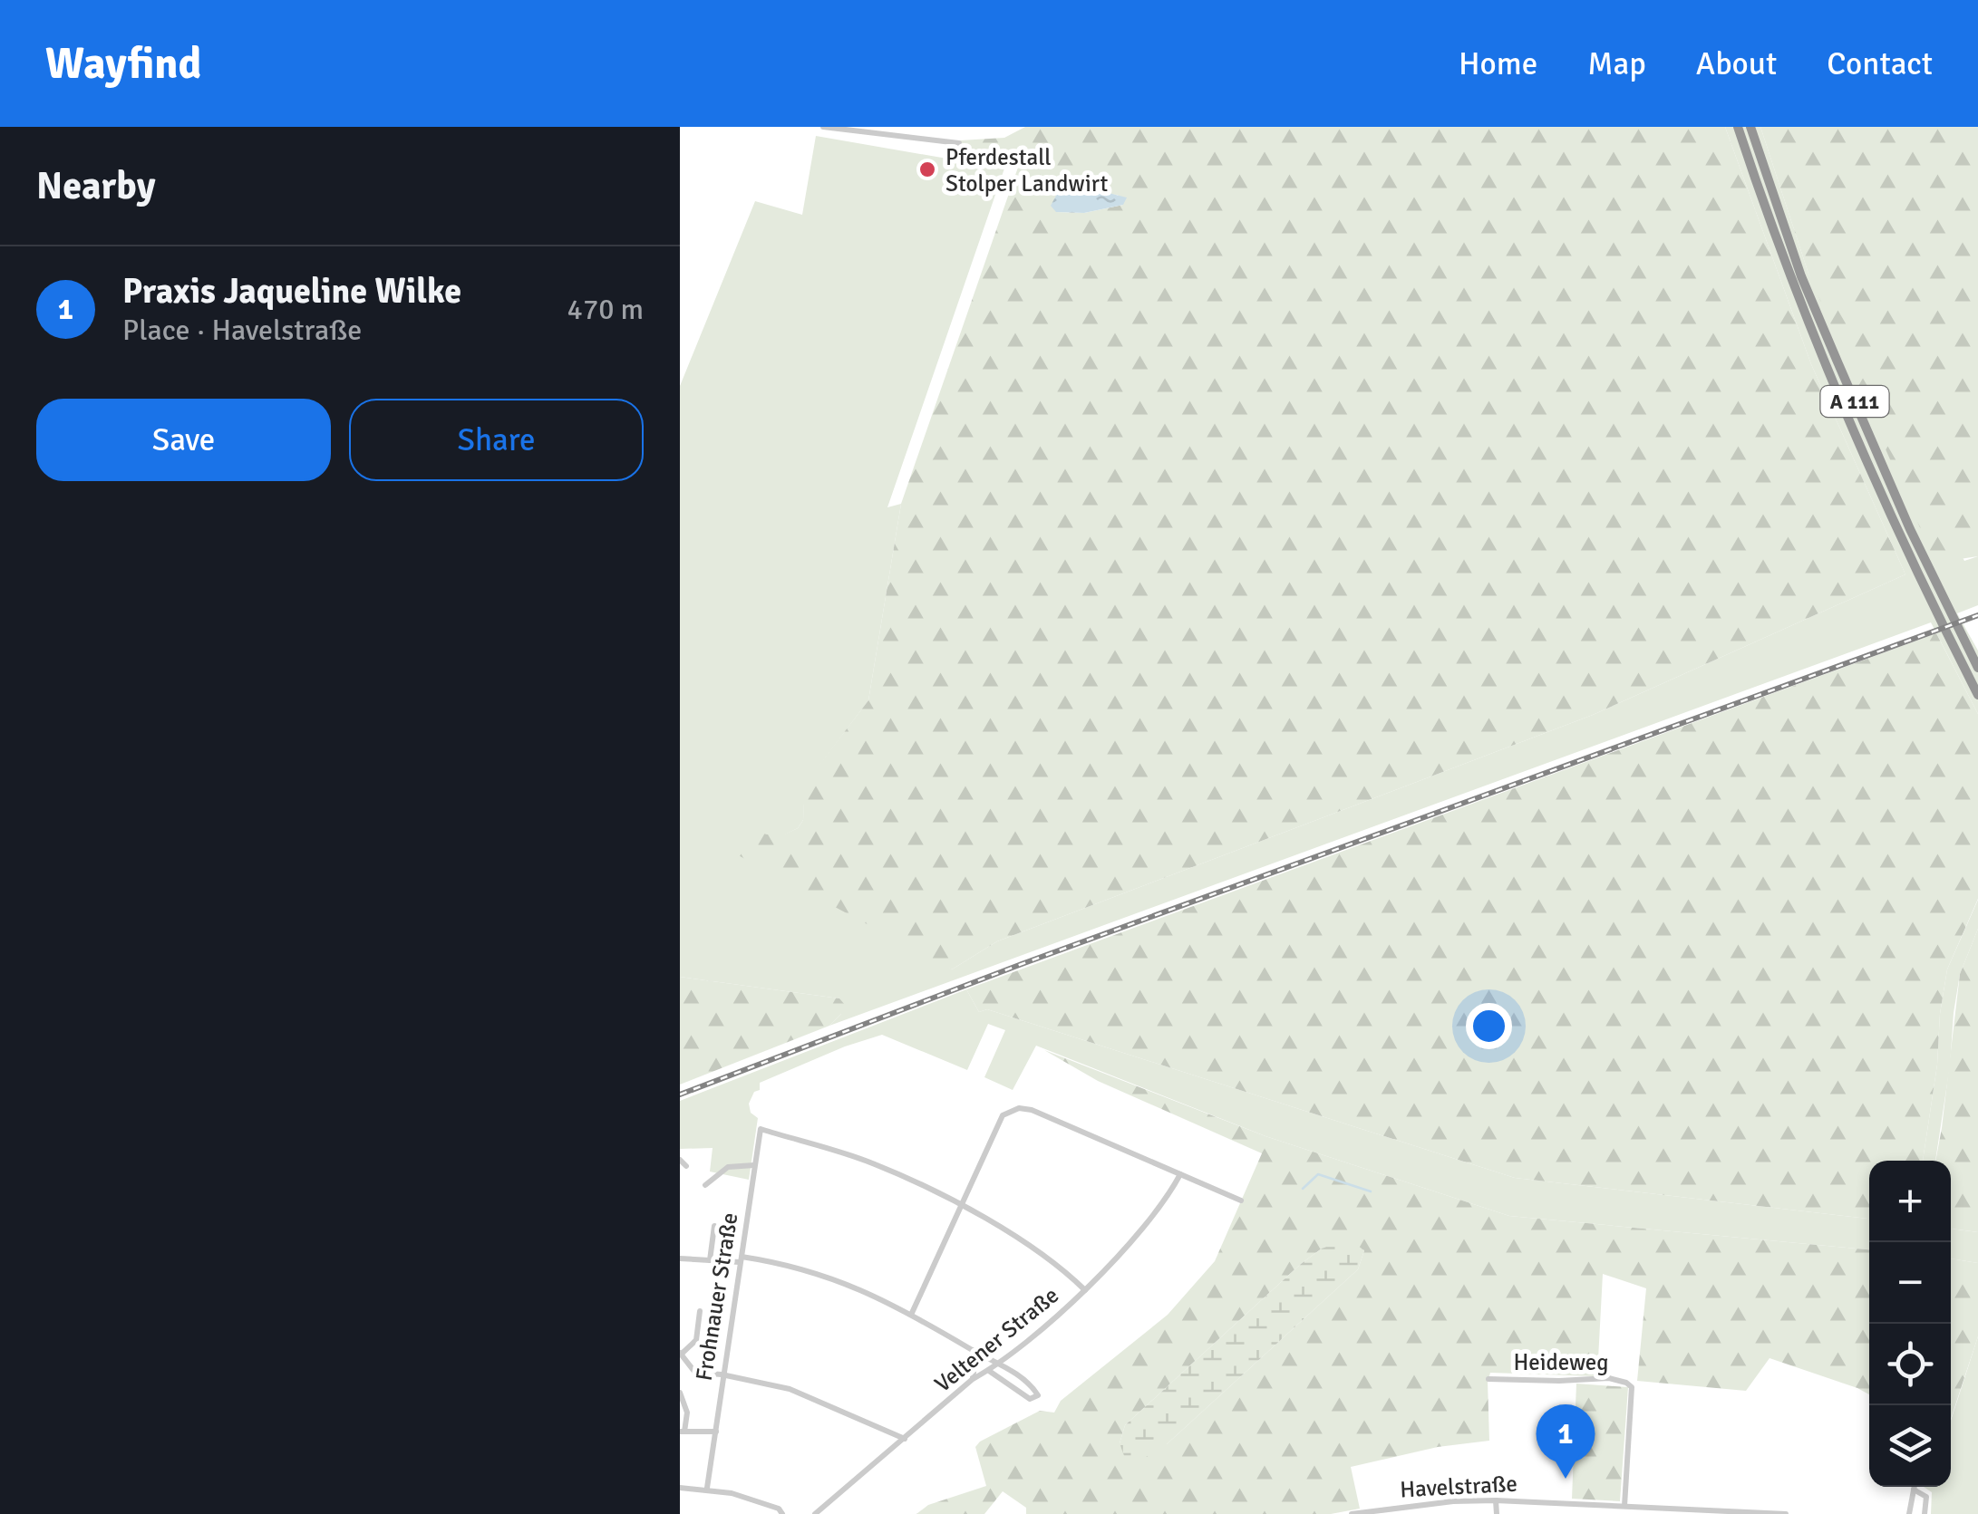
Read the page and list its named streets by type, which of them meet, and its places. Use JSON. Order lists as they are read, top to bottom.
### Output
{
  "streets": {
    "highway": ["A 111"],
    "street": [
      "Frohnauer Straße",
      "Veltener Straße",
      "Heideweg",
      "Havelstraße"
    ]
  },
  "crossings": [
    ["Heideweg", "Havelstraße"]
  ],
  "places": ["Pferdestall Stolper Landwirt"],
  "page": {
    "header": "Wayfind",
    "nav": [
      "Home",
      "Map",
      "About",
      "Contact"
    ],
    "heading": "Nearby",
    "list": [
      {
        "mark": "1",
        "name": "Praxis Jaqueline Wilke",
        "note": "Place · Havelstraße",
        "value": "470 m"
      }
    ],
    "buttons": ["Save", "Share"],
    "map_buttons": ["+", "−"],
    "pins": "1"
  }
}
